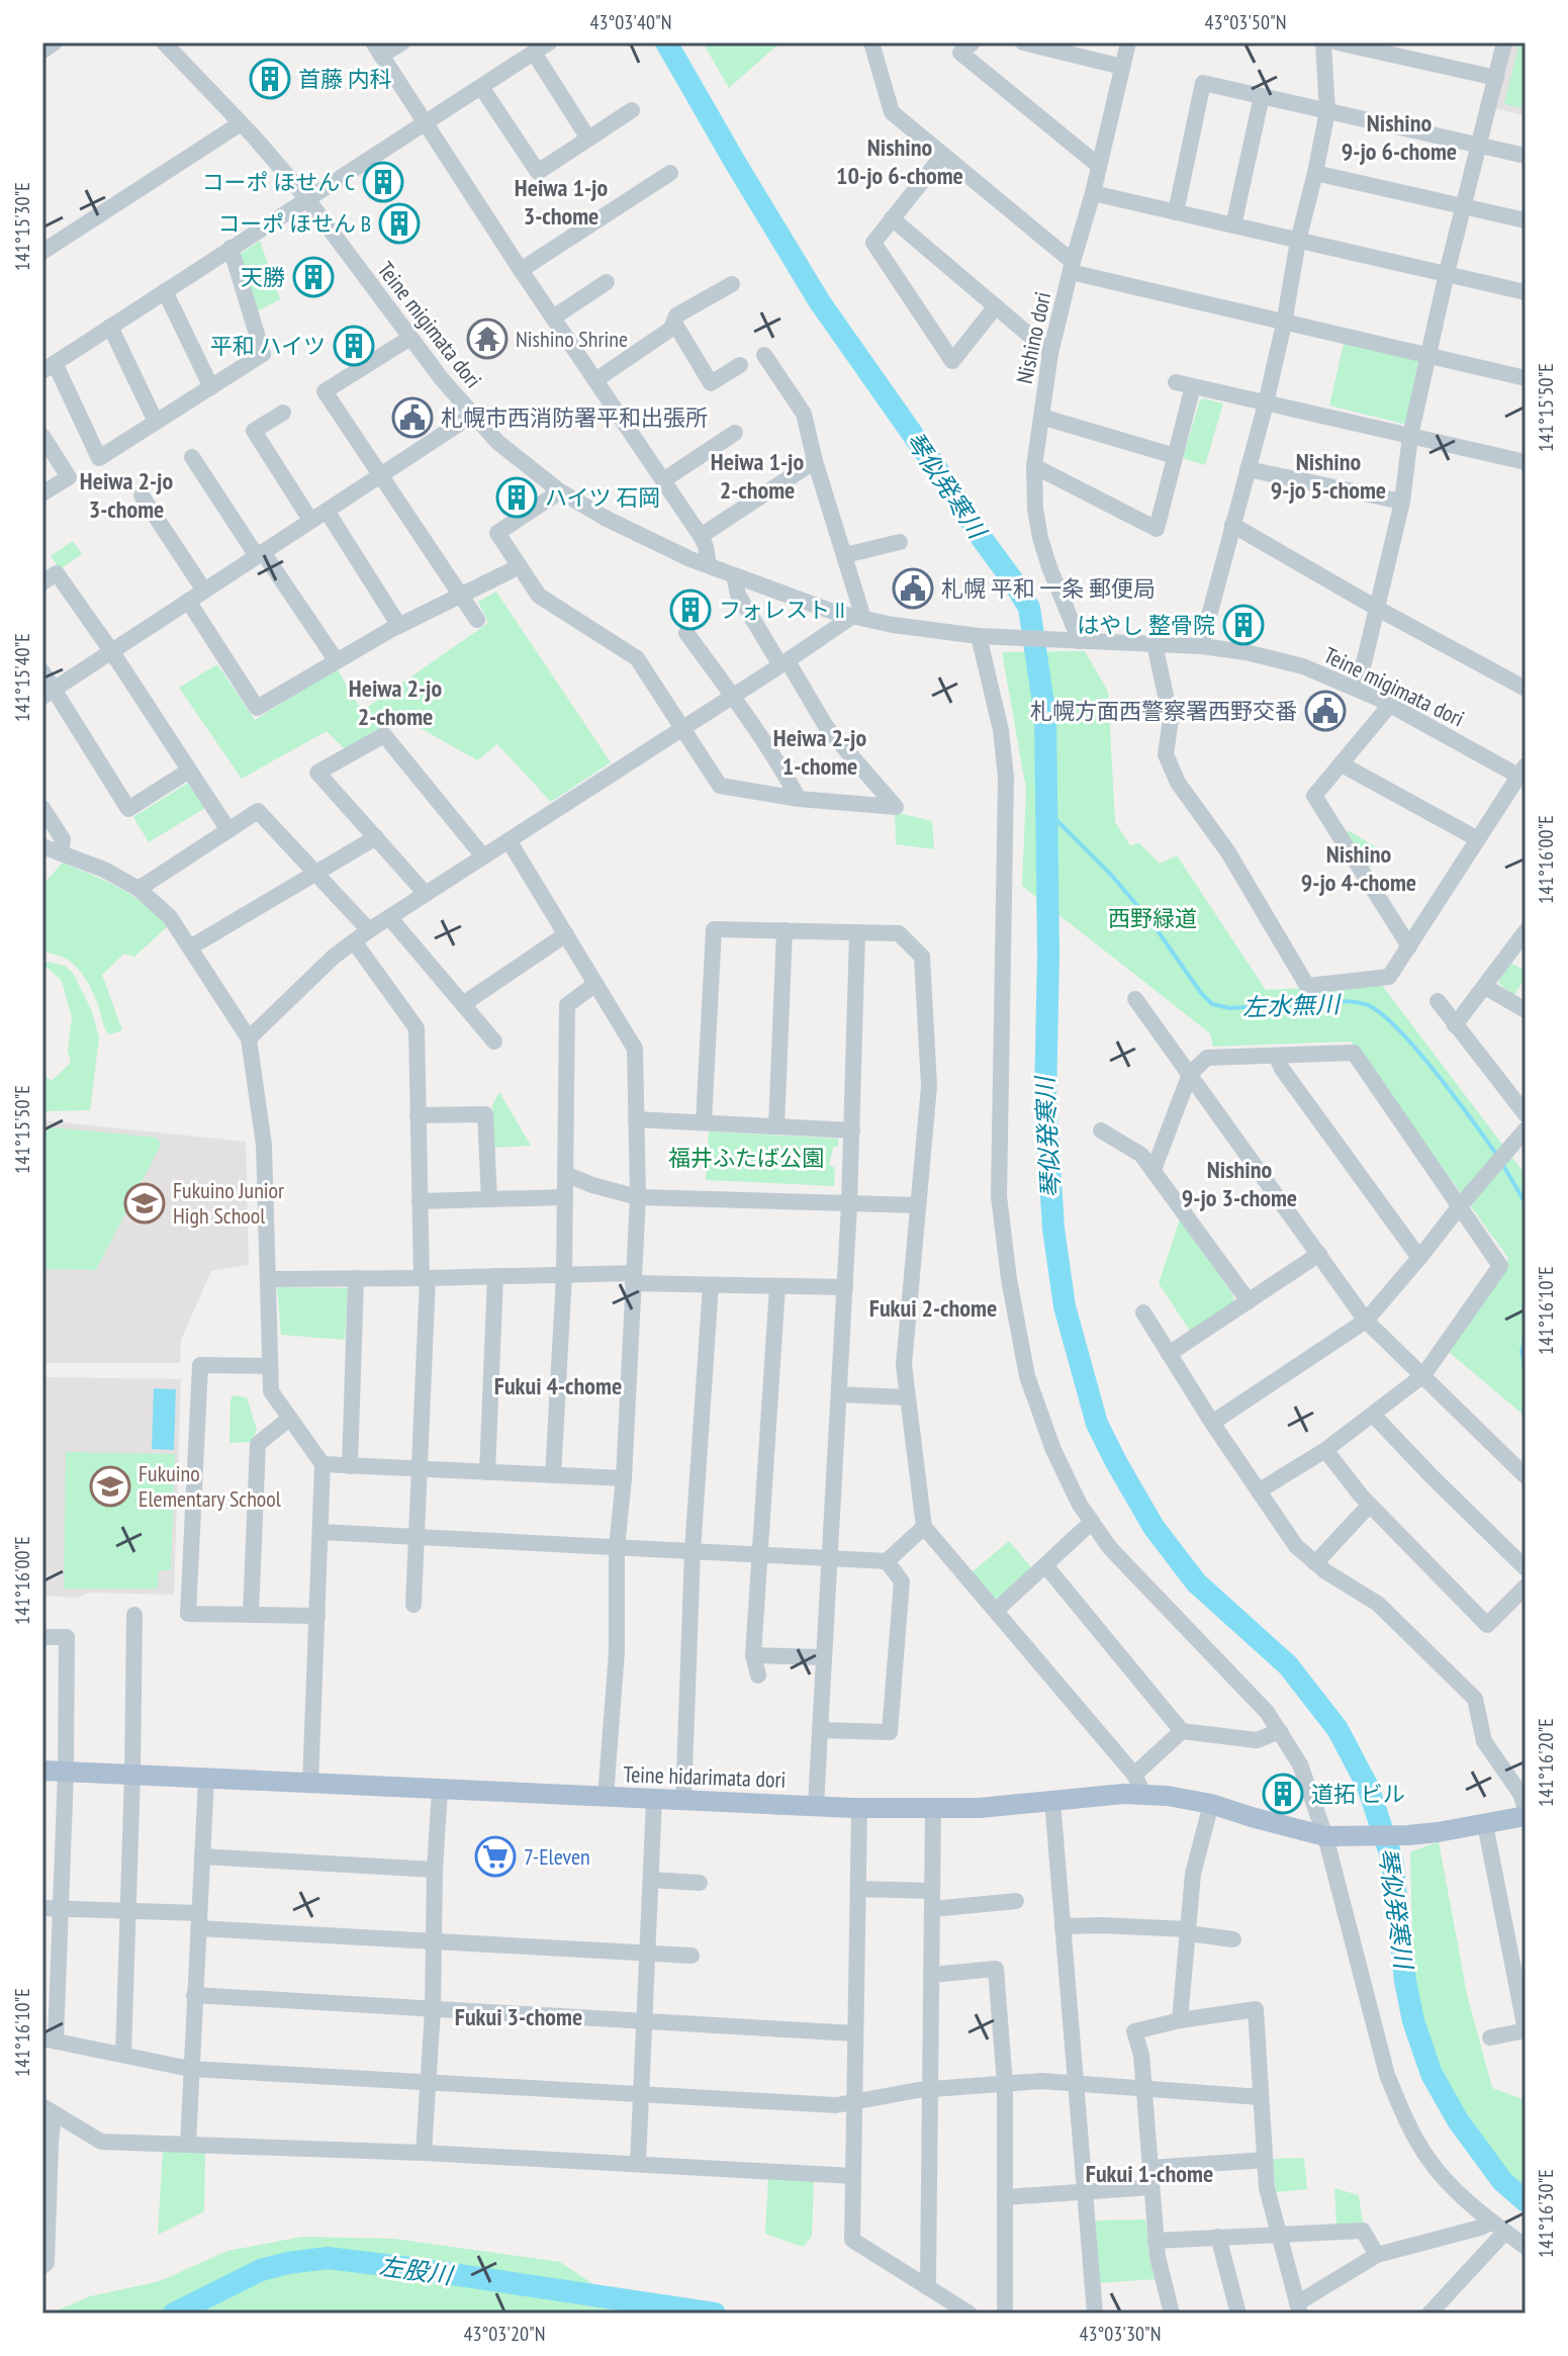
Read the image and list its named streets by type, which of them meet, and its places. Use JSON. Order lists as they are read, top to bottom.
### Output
{
  "streets": {
    "main road": ["Teine hidarimata dori"],
    "street": ["Teine migimata dori", "Nishino dori"]
  },
  "crossings": [
    ["Teine migimata dori", "Nishino dori"]
  ],
  "districts": [
    "Nishino 9-jo 6-chome",
    "Nishino 10-jo 6-chome",
    "Heiwa 1-jo 3-chome",
    "Heiwa 1-jo 2-chome",
    "Nishino 9-jo 5-chome",
    "Heiwa 2-jo 3-chome",
    "Heiwa 2-jo 2-chome",
    "Heiwa 2-jo 1-chome",
    "Nishino 9-jo 4-chome",
    "Nishino 9-jo 3-chome",
    "Fukui 2-chome",
    "Fukui 4-chome",
    "Fukui 3-chome",
    "Fukui 1-chome"
  ],
  "water": ["琴似発寒川", "左水無川", "左股川"],
  "parks": ["西野緑道", "福井ふたば公園"],
  "places": {
    "building": [
      "首藤 内科",
      "コーポ ほせん C",
      "コーポ ほせん B",
      "天勝",
      "平和 ハイツ",
      "ハイツ 石岡",
      "フォレスト II",
      "はやし 整骨院",
      "道拓 ビル"
    ],
    "temple": ["Nishino Shrine"],
    "public building": ["札幌市西消防署平和出張所", "札幌 平和 一条 郵便局", "札幌方面西警察署西野交番"],
    "school or university": ["Fukuino Junior High School", "Fukuino Elementary School"],
    "supermarket": ["7-Eleven"]
  },
  "coordinates": [
    "43°03'40\"N",
    "43°03'50\"N",
    "141°15'30\"E",
    "141°15'50\"E",
    "141°15'40\"E",
    "141°16'00\"E",
    "141°16'10\"E",
    "141°16'20\"E",
    "141°16'30\"E",
    "43°03'20\"N",
    "43°03'30\"N"
  ]
}
